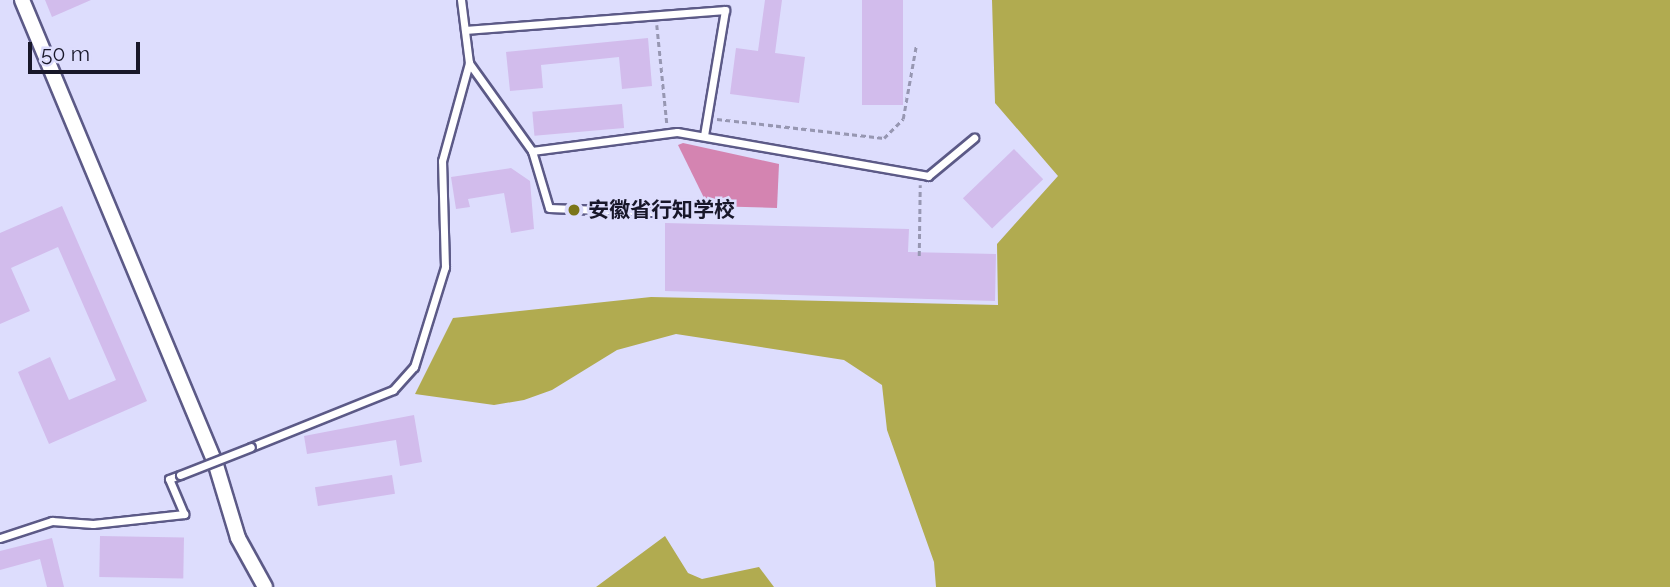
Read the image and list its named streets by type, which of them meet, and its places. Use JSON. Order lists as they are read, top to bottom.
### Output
{
  "places": ["安徽省行知学校"],
  "scale_bar": "50 m"
}
